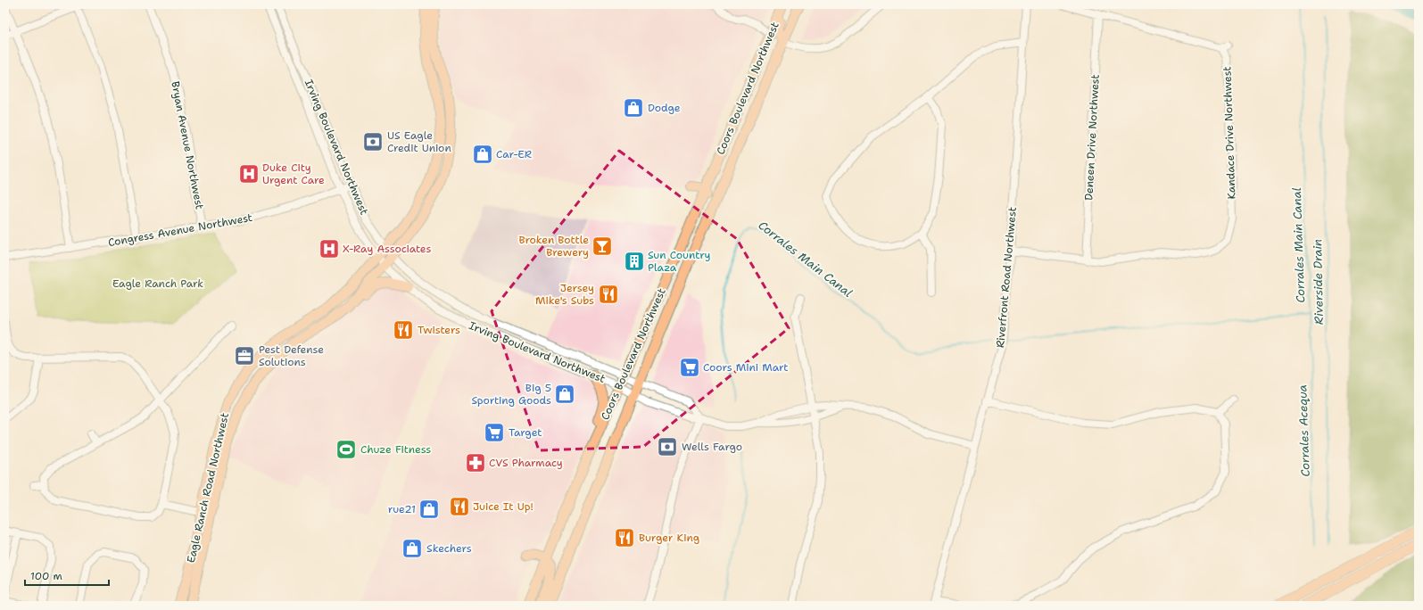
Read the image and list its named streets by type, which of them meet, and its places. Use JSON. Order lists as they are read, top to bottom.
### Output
{
  "streets": {
    "main road": ["Coors Boulevard Northwest", "Eagle Ranch Road Northwest"],
    "street": [
      "Kandace Drive Northwest",
      "Deneen Drive Northwest",
      "Bryan Avenue Northwest",
      "Irving Boulevard Northwest",
      "Congress Avenue Northwest",
      "Riverfront Road Northwest"
    ]
  },
  "crossings": [
    ["Coors Boulevard Northwest", "Irving Boulevard Northwest"],
    ["Kandace Drive Northwest", "Deneen Drive Northwest"],
    ["Kandace Drive Northwest", "Riverfront Road Northwest"],
    ["Bryan Avenue Northwest", "Congress Avenue Northwest"],
    ["Irving Boulevard Northwest", "Congress Avenue Northwest"],
    ["Irving Boulevard Northwest", "Eagle Ranch Road Northwest"]
  ],
  "water": ["Corrales Main Canal", "Riverside Drain", "Corrales Acequa"],
  "parks": ["Eagle Ranch Park"],
  "places": {
    "shop": [
      "Dodge",
      "Car-ER",
      "Big 5 Sporting Goods",
      "rue21",
      "Skechers"
    ],
    "bank": ["US Eagle Credit Union", "Wells Fargo"],
    "hospital": ["Duke City Urgent Care", "X-Ray Associates"],
    "bar": ["Broken Bottle Brewery"],
    "building": ["Sun Country Plaza"],
    "restaurant": [
      "Jersey Mike's Subs",
      "Twisters",
      "Juice It Up!",
      "Burger King"
    ],
    "office": ["Pest Defense Solutions"],
    "supermarket": ["Coors Mini Mart", "Target"],
    "sports": ["Chuze Fitness"],
    "pharmacy": ["CVS Pharmacy"]
  },
  "scale_bar": "100 m"
}
